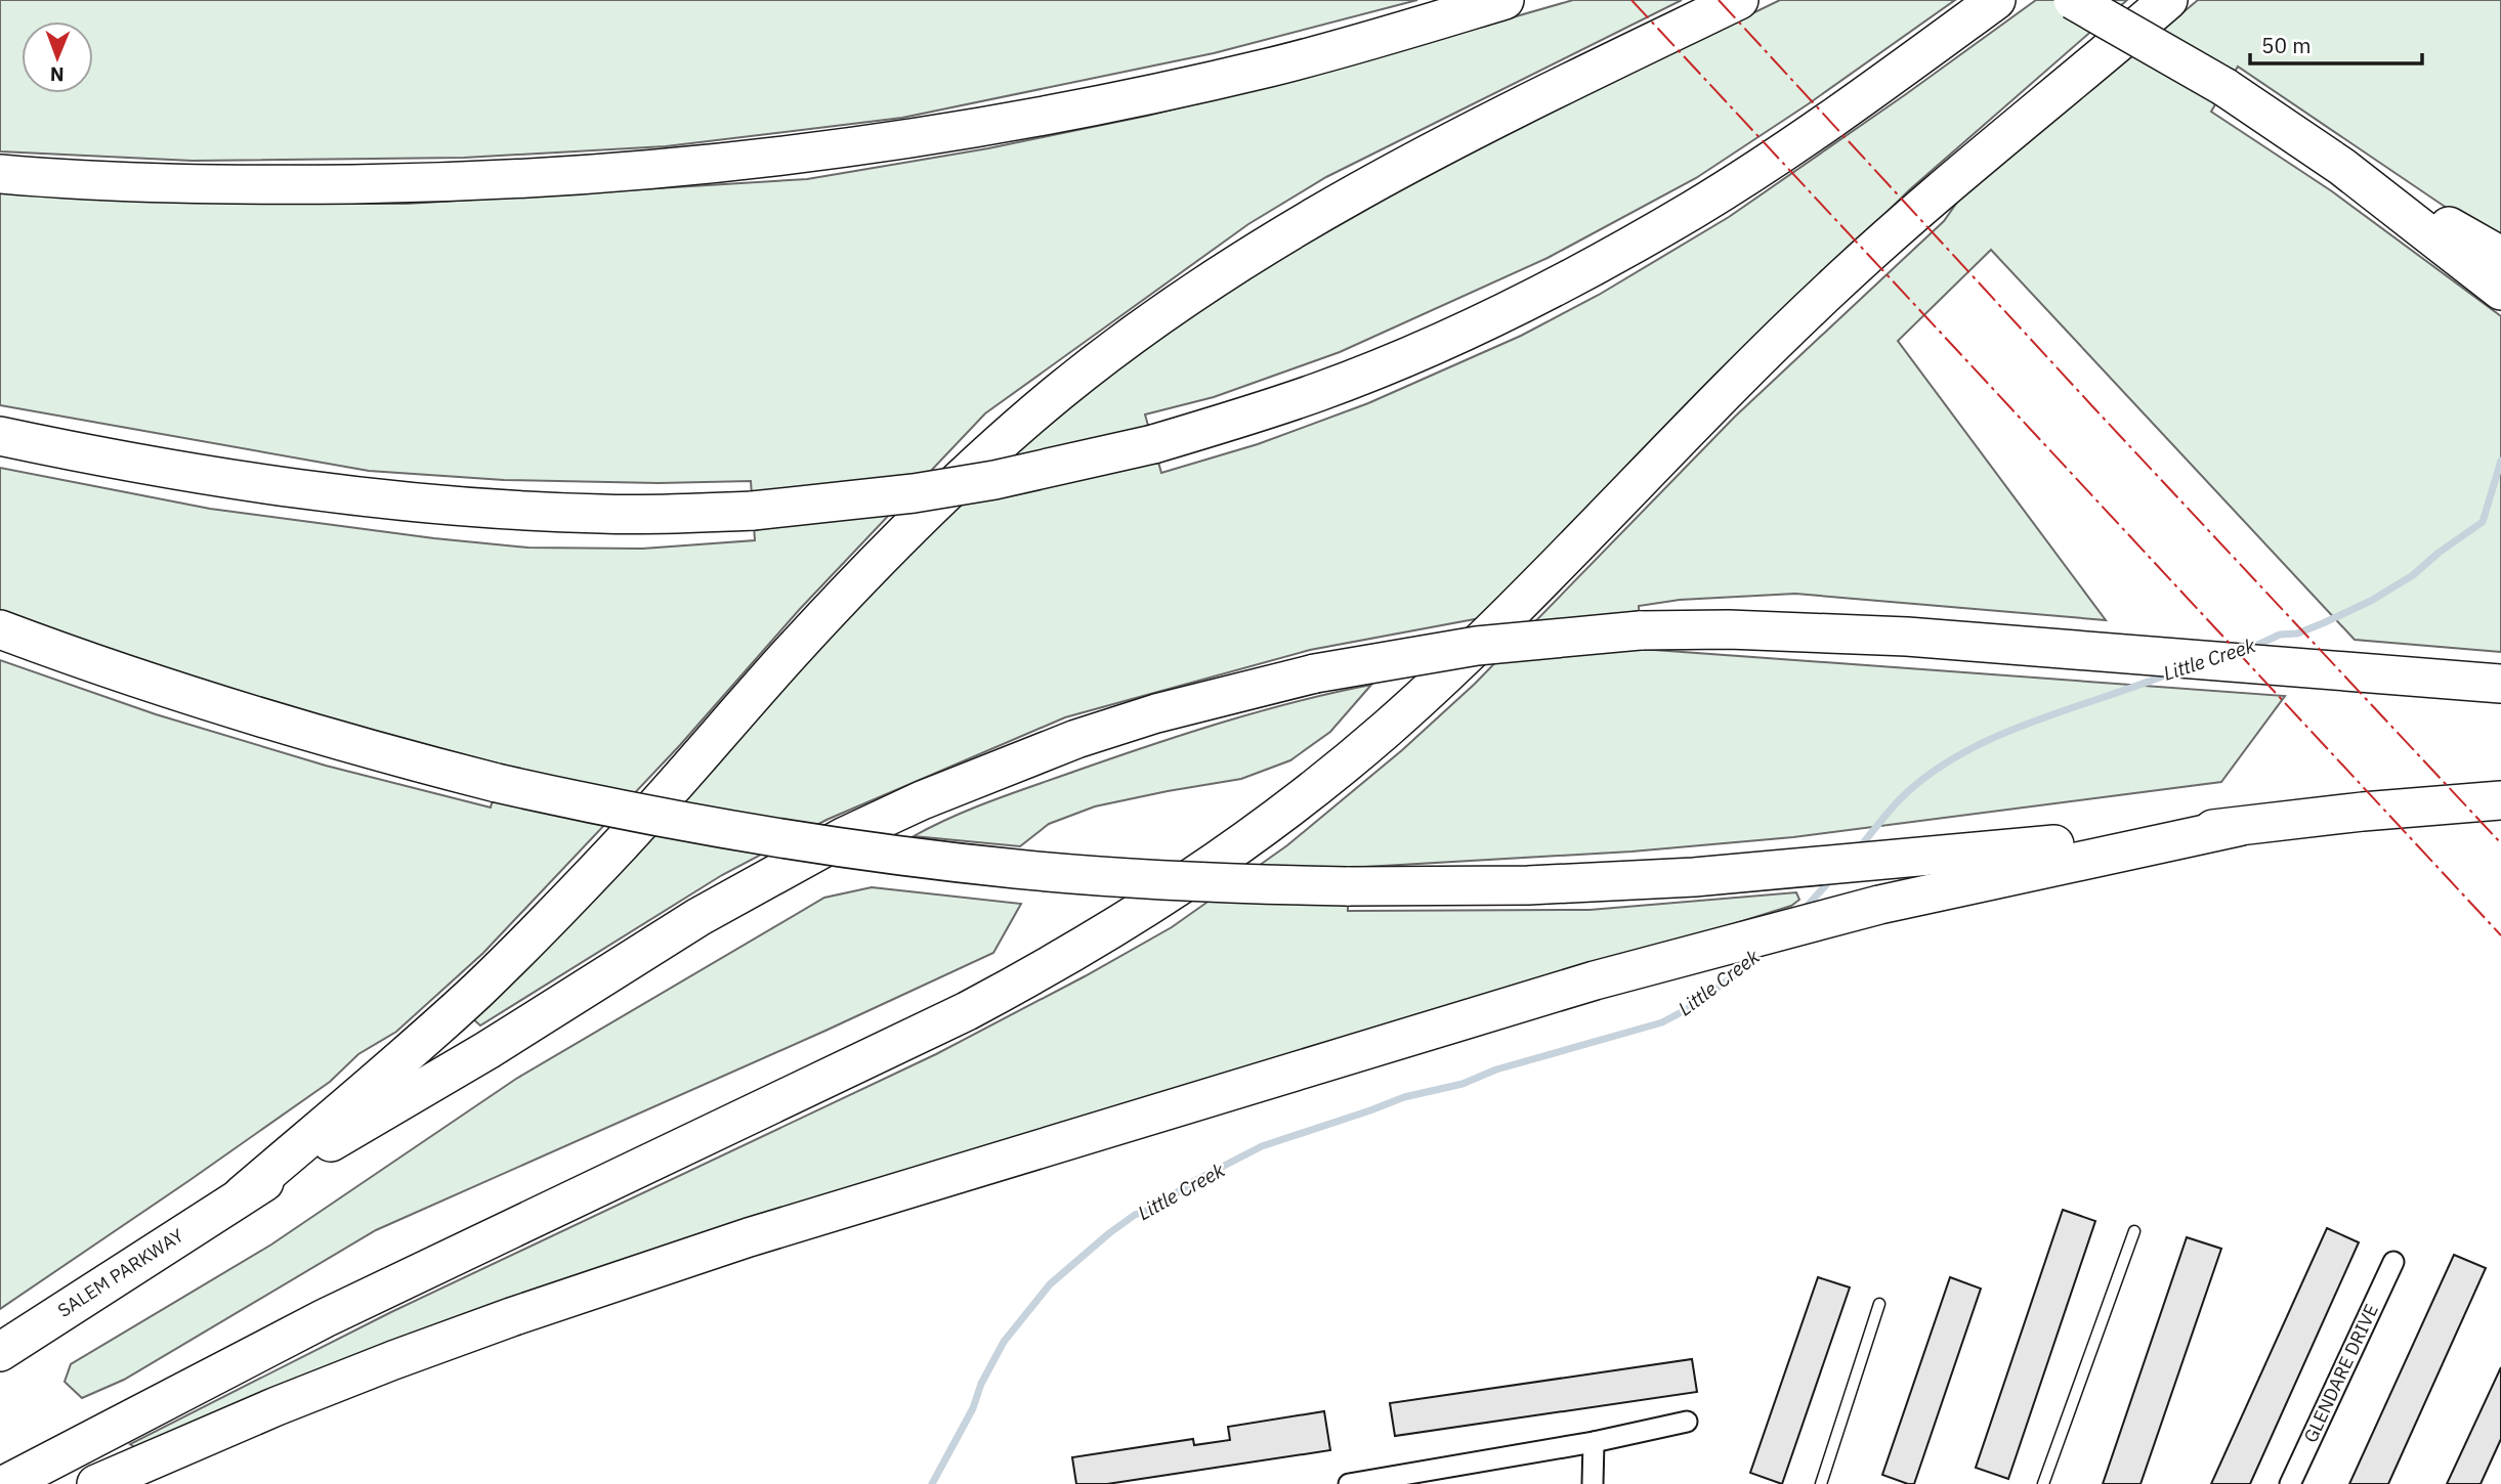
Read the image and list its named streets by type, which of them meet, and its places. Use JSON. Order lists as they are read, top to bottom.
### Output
{
  "streets": {
    "highway": ["SALEM PARKWAY"],
    "street": ["GLENDARE DRIVE"]
  },
  "water": ["Little Creek"],
  "scale_bar": "50 m",
  "north": "bottom"
}
